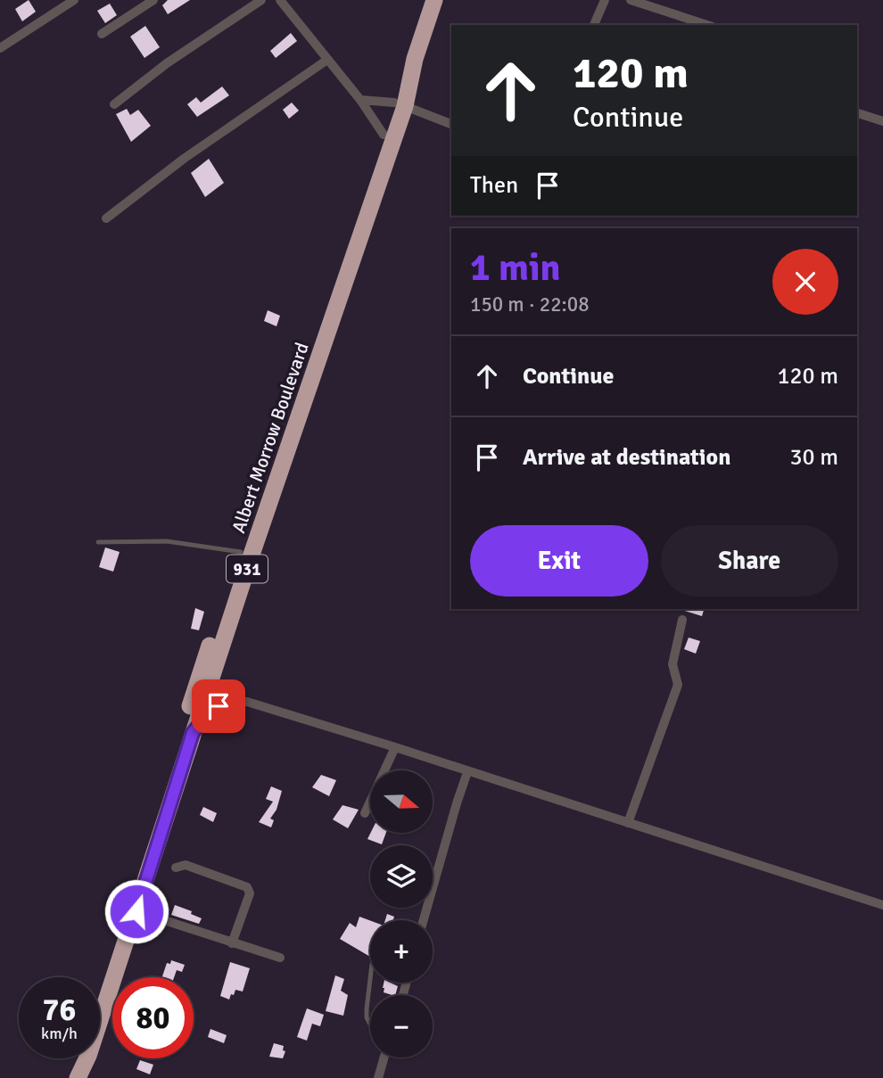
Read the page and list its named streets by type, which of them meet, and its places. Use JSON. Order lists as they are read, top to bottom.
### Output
{
  "streets": {
    "highway": ["Albert Morrow Boulevard", "931"]
  },
  "north": "right",
  "page": {
    "turn": ["120 m", "Continue"],
    "then": "Then",
    "heading": ["1 min", "150 m · 22:08"],
    "list": [
      {
        "name": "Continue",
        "value": "120 m"
      },
      {
        "name": "Arrive at destination",
        "value": "30 m"
      }
    ],
    "buttons": ["Exit", "Share"],
    "map_buttons": ["+", "−"],
    "speed": "76 km/h",
    "limit": "80"
  }
}
